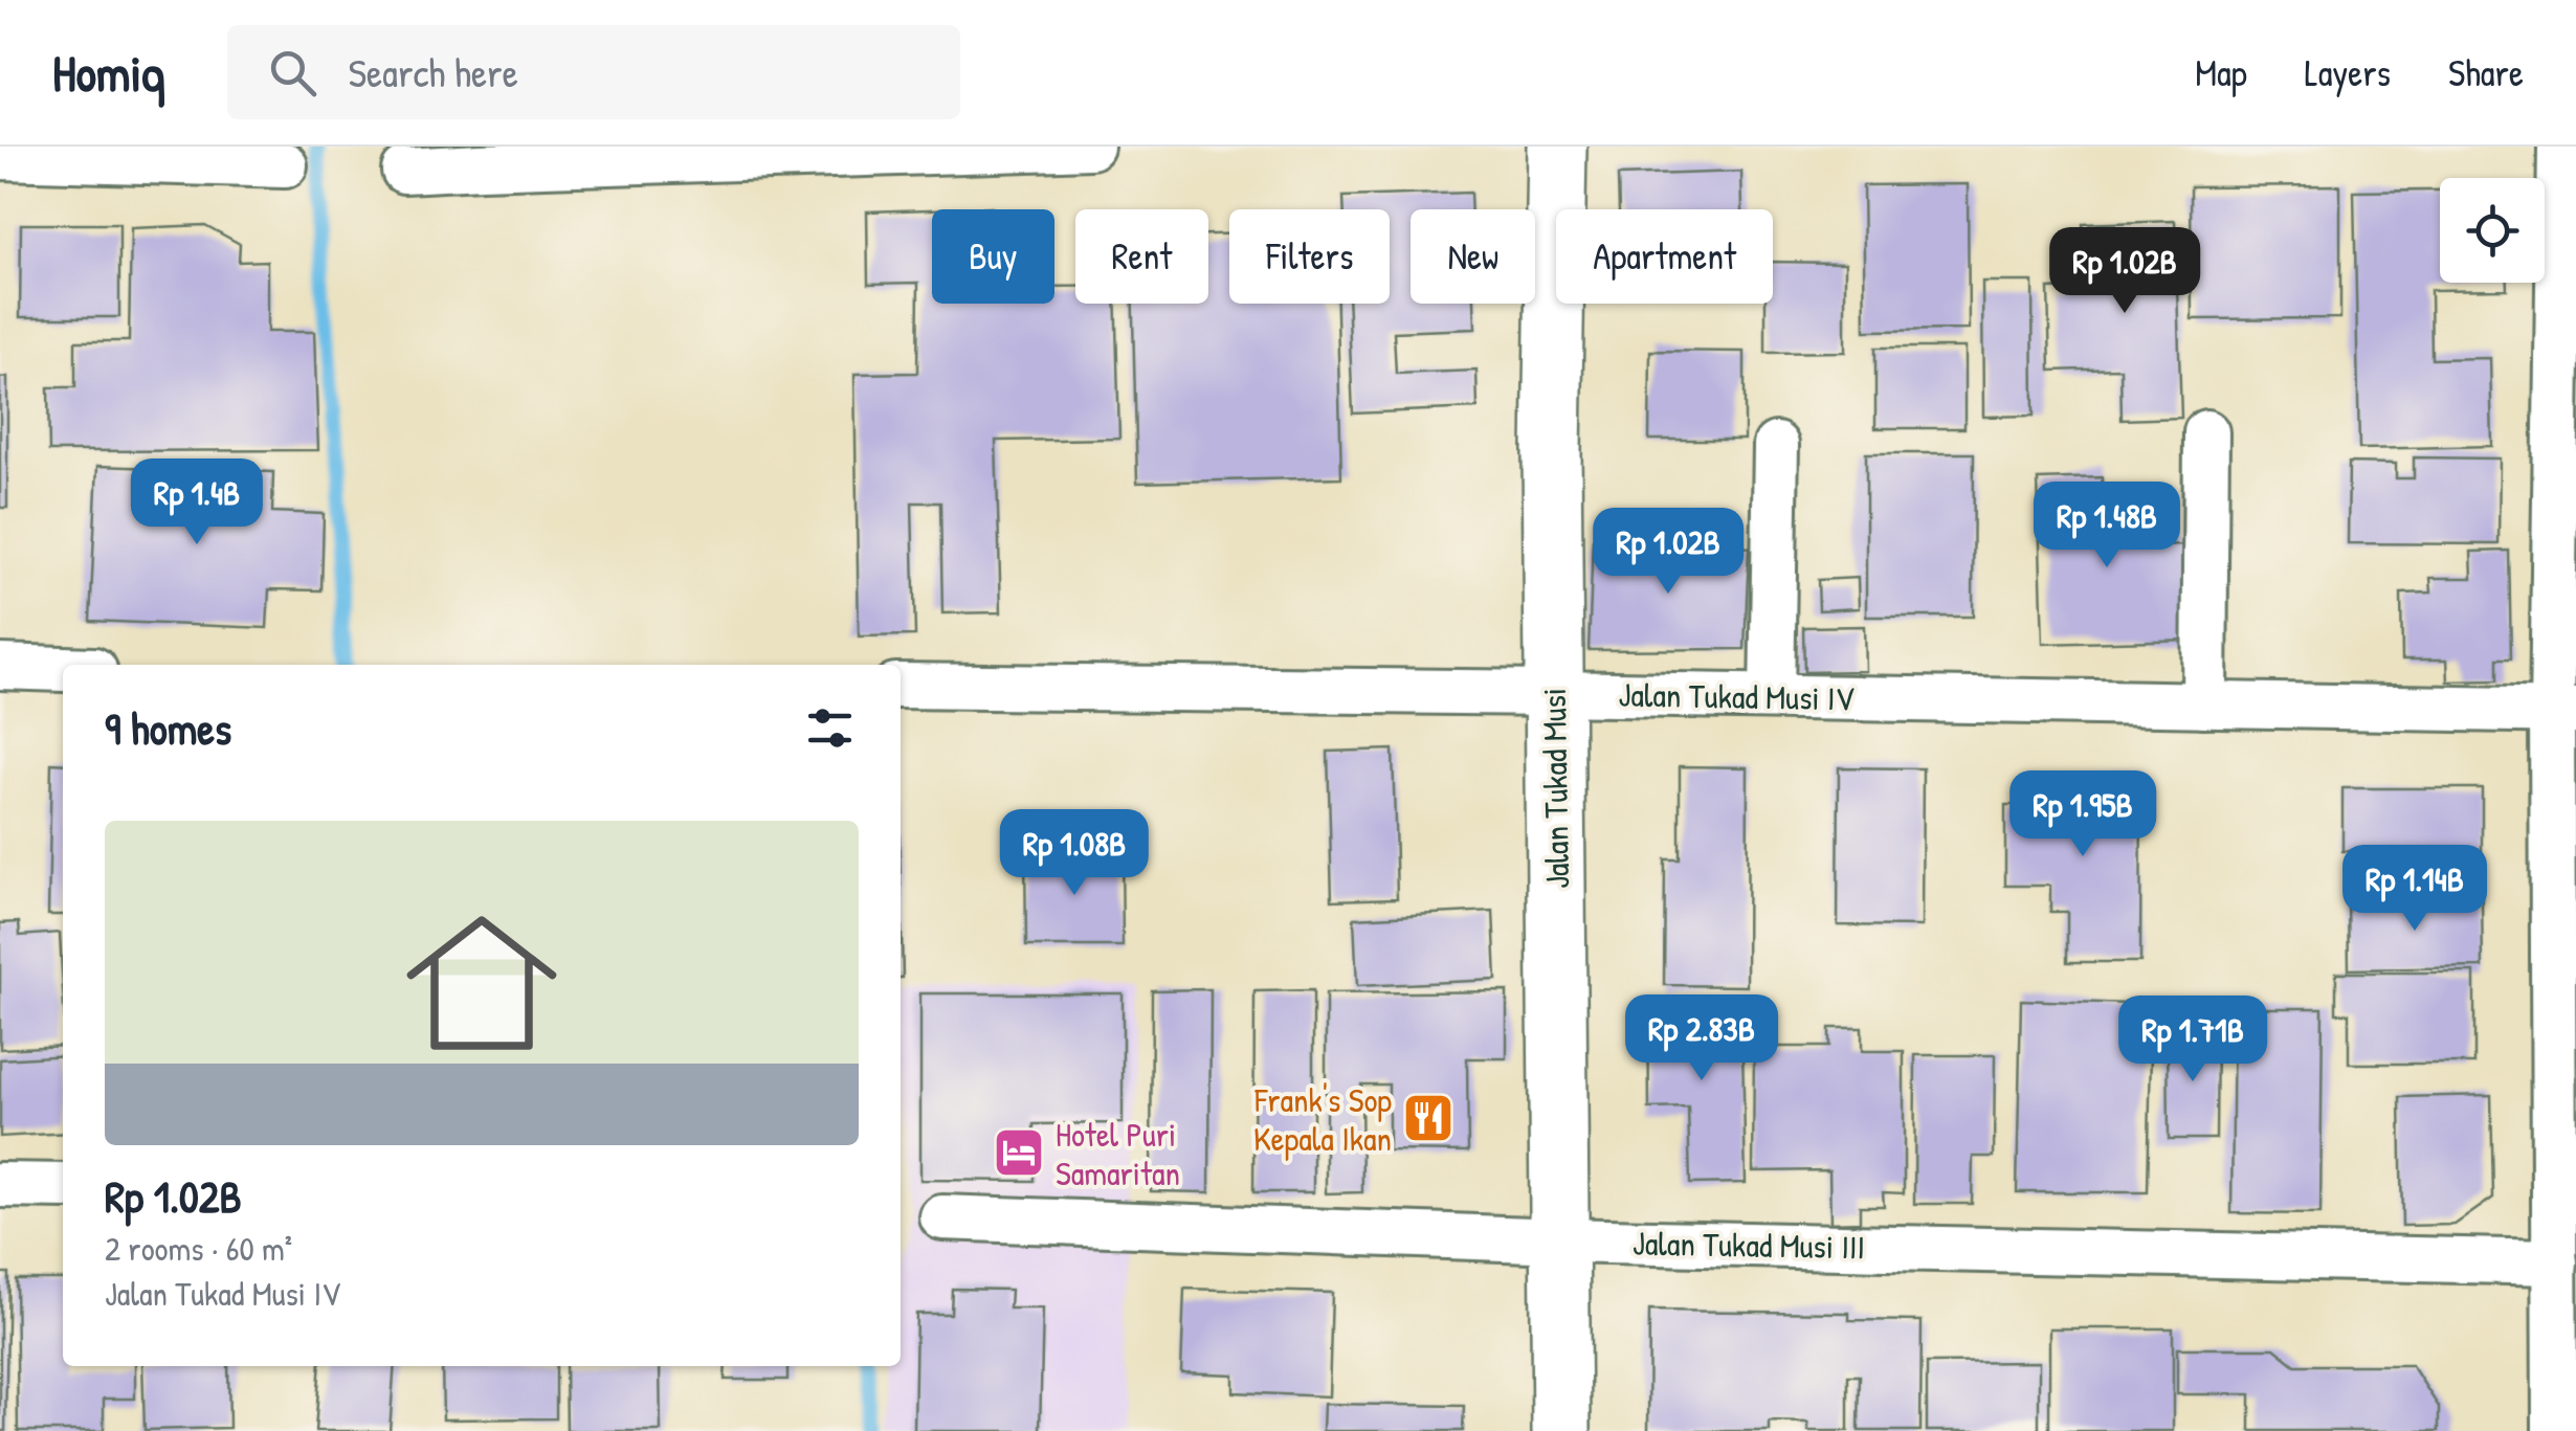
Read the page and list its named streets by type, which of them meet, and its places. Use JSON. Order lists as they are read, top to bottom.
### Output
{
  "streets": {
    "street": ["Jalan Tukad Musi IV", "Jalan Tukad Musi", "Jalan Tukad Musi III"]
  },
  "crossings": [
    ["Jalan Tukad Musi IV", "Jalan Tukad Musi"],
    ["Jalan Tukad Musi", "Jalan Tukad Musi III"]
  ],
  "places": {
    "restaurant": ["Frank's Sop Kepala Ikan"],
    "hotel": ["Hotel Puri Samaritan"]
  },
  "page": {
    "header": "Homiq",
    "search": "Search here",
    "nav": ["Map", "Layers", "Share"],
    "chip": [
      "Buy",
      "Rent",
      "Filters",
      "New",
      "Apartment"
    ],
    "price": [
      "Rp 1.02B",
      "Rp 1.4B",
      "Rp 1.48B",
      "Rp 1.02B",
      "Rp 1.95B",
      "Rp 1.08B",
      "Rp 1.14B",
      "Rp 2.83B",
      "Rp 1.71B"
    ],
    "heading": "9 homes",
    "list": [
      {
        "name": "Rp 1.02B",
        "note": "2 rooms · 60 m² · Jalan Tukad Musi IV"
      }
    ]
  }
}
